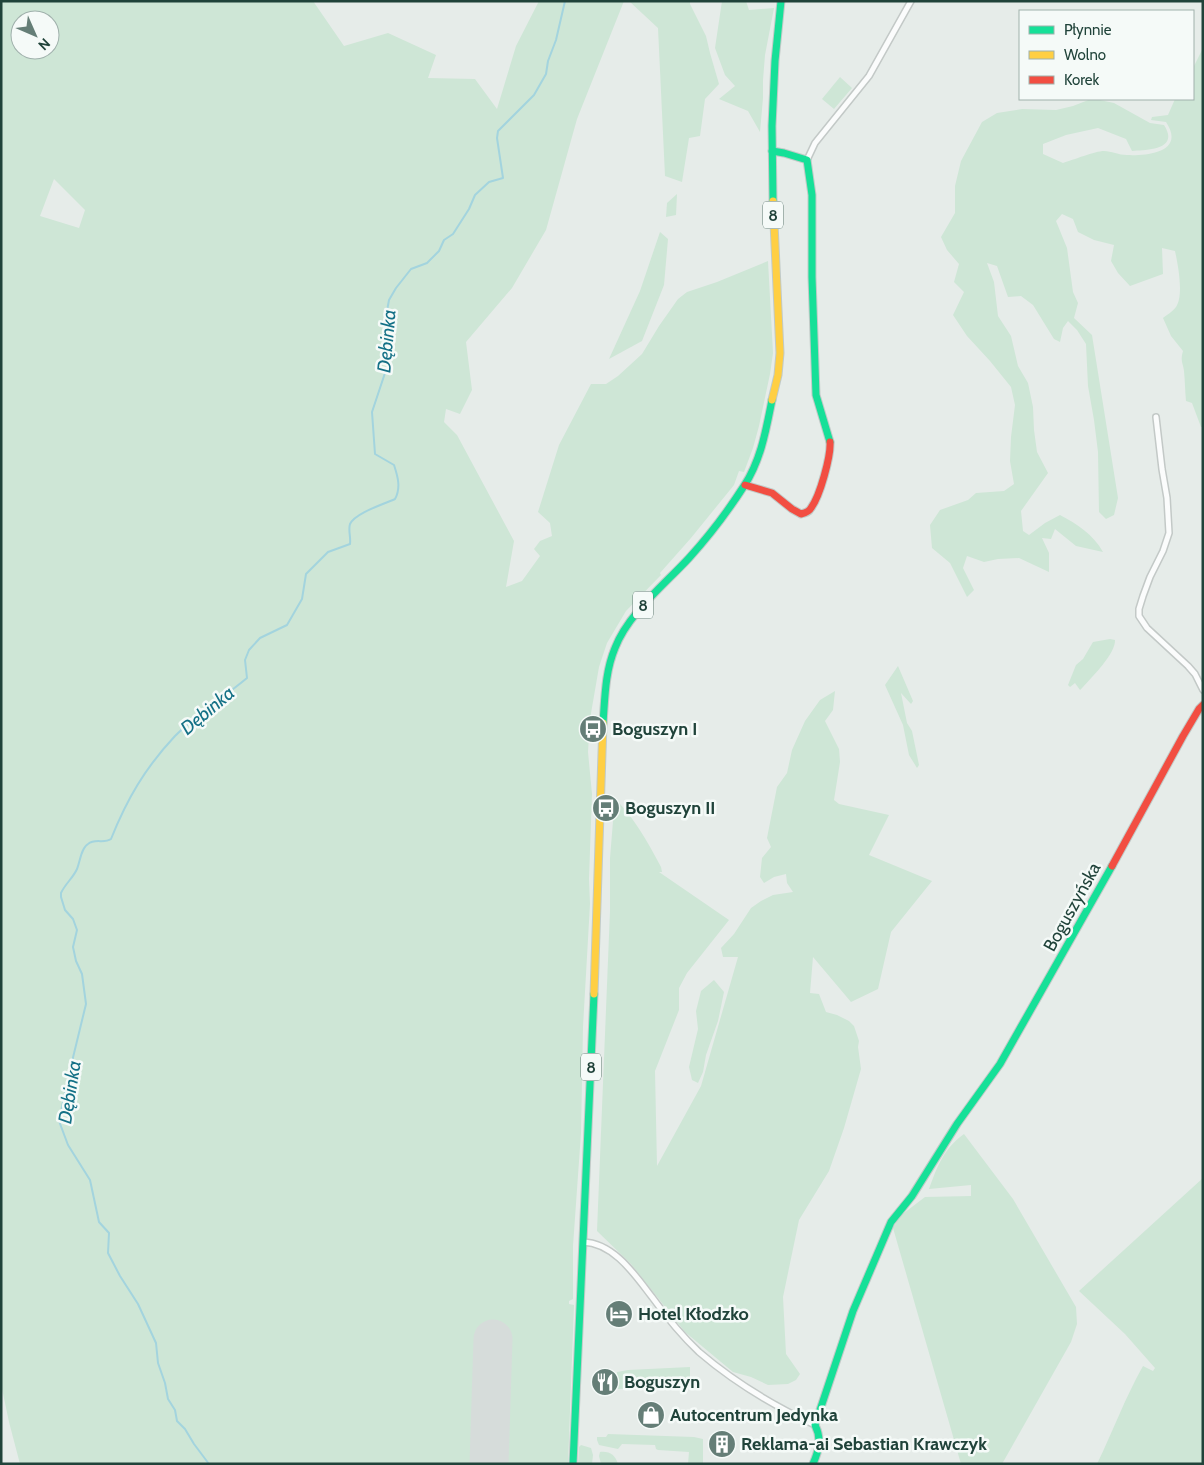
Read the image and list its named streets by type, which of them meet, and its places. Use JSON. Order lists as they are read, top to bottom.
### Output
{
  "streets": {
    "main road": ["8", "Boguszyńska"]
  },
  "water": ["Dębinka"],
  "places": {
    "bus stop": ["Boguszyn I", "Boguszyn II"],
    "hotel": ["Hotel Kłodzko"],
    "restaurant": ["Boguszyn"],
    "shop": ["Autocentrum Jedynka"],
    "building": ["Reklama-ai Sebastian Krawczyk"]
  },
  "legend": ["Płynnie", "Wolno", "Korek"],
  "north": "bottom right"
}
